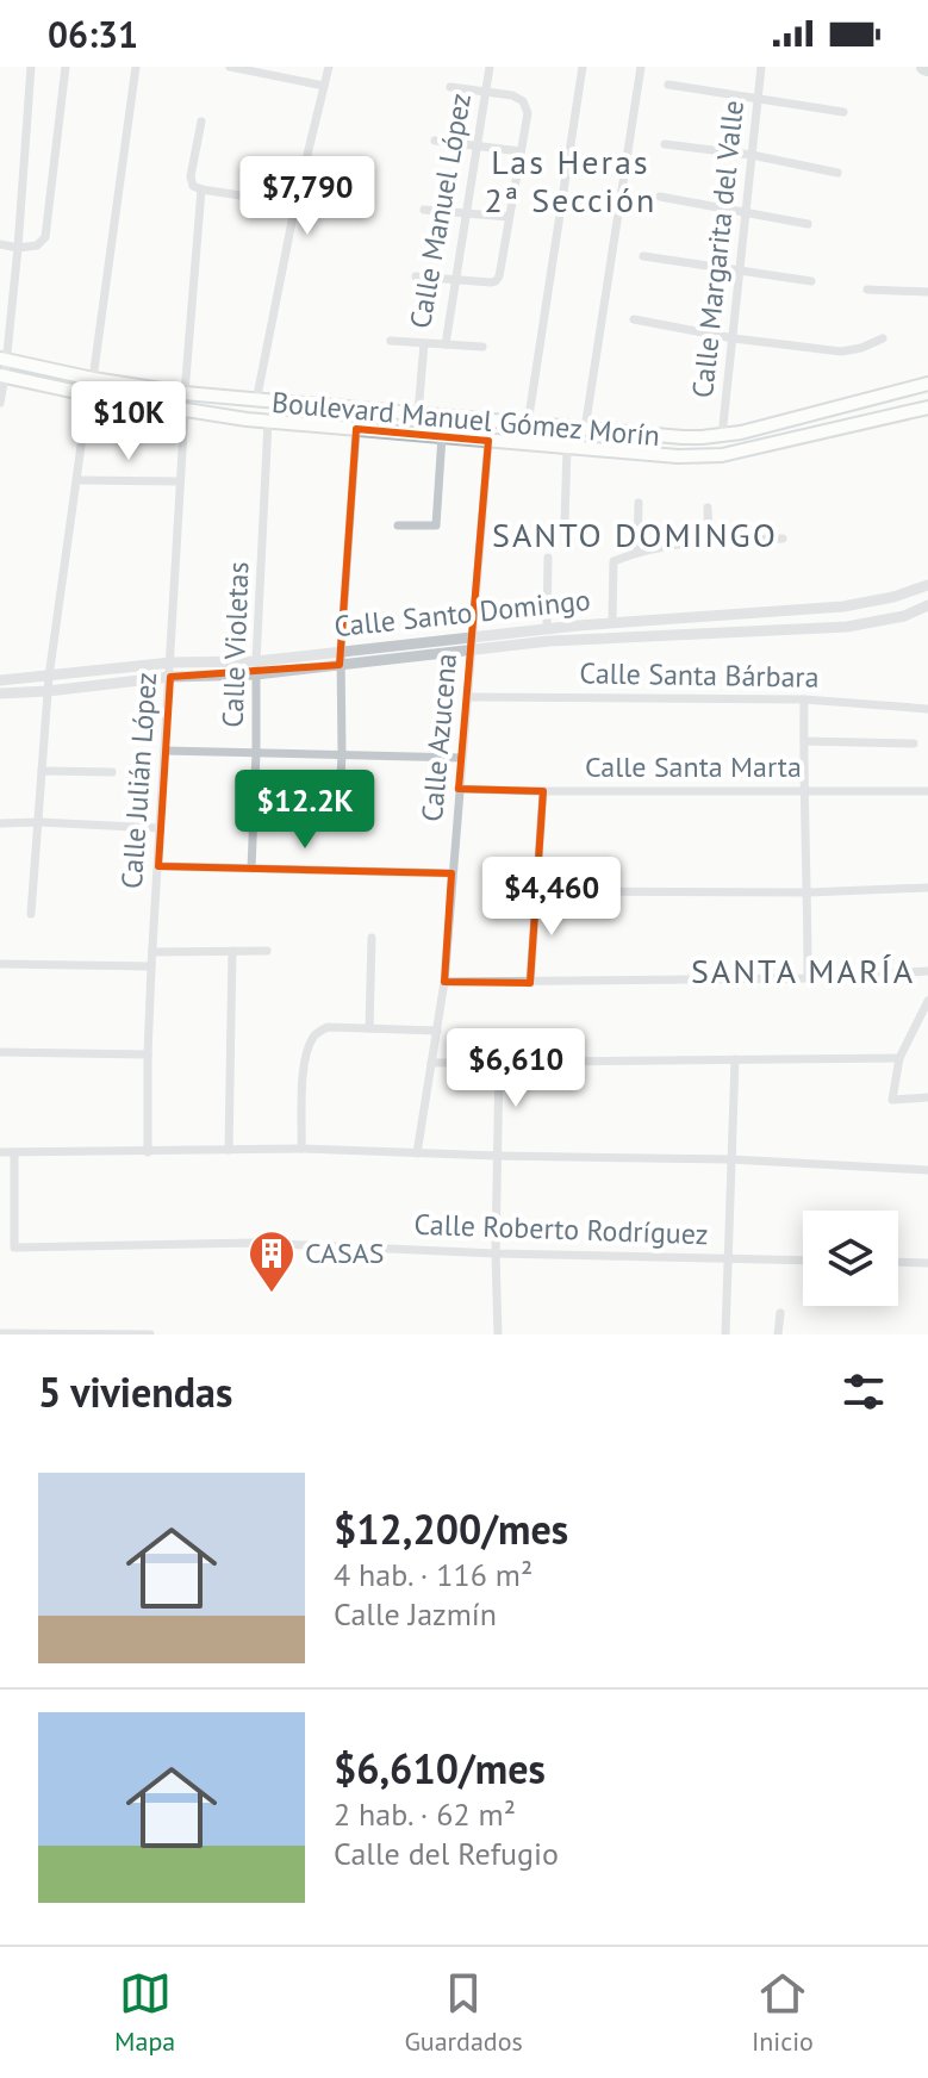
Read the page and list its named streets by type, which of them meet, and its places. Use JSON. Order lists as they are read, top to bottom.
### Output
{
  "streets": {
    "main road": ["Boulevard Manuel Gómez Morín"],
    "street": [
      "Calle Manuel López",
      "Calle Margarita del Valle",
      "Calle Santo Domingo",
      "Calle Violetas",
      "Calle Santa Bárbara",
      "Calle Azucena",
      "Calle Santa Marta",
      "Calle Julián López",
      "Calle Roberto Rodríguez"
    ]
  },
  "crossings": [
    ["Calle Manuel López", "Boulevard Manuel Gómez Morín"],
    ["Calle Margarita del Valle", "Boulevard Manuel Gómez Morín"],
    ["Boulevard Manuel Gómez Morín", "Calle Violetas"],
    ["Boulevard Manuel Gómez Morín", "Calle Azucena"],
    ["Boulevard Manuel Gómez Morín", "Calle Julián López"],
    ["Calle Santo Domingo", "Calle Violetas"],
    ["Calle Santo Domingo", "Calle Azucena"],
    ["Calle Santo Domingo", "Calle Julián López"],
    ["Calle Santa Bárbara", "Calle Azucena"],
    ["Calle Azucena", "Calle Santa Marta"]
  ],
  "districts": ["Las Heras 2ª Sección", "SANTO DOMINGO", "SANTA MARÍA"],
  "places": {
    "building": ["CASAS"]
  },
  "page": {
    "status": "06:31",
    "price": [
      "$7,790",
      "$10K",
      "$12.2K",
      "$4,460",
      "$6,610"
    ],
    "heading": "5 viviendas",
    "list": [
      {
        "name": "$12,200/mes",
        "note": "4 hab. · 116 m² · Calle Jazmín"
      },
      {
        "name": "$6,610/mes",
        "note": "2 hab. · 62 m² · Calle del Refugio"
      }
    ],
    "tabs": ["Mapa", "Guardados", "Inicio"]
  }
}
